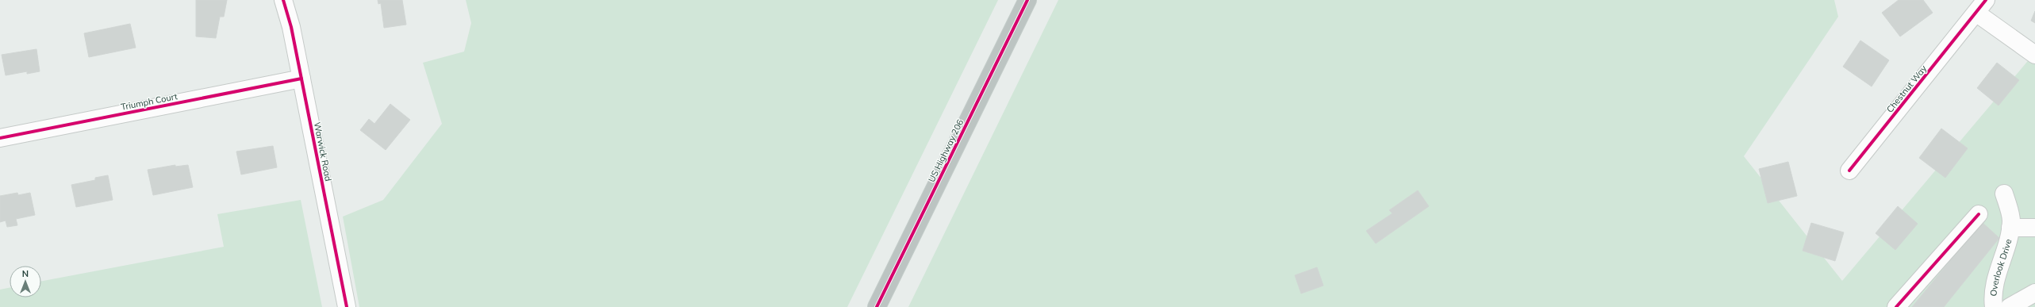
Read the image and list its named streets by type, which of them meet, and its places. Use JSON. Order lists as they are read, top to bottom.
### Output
{
  "streets": {
    "highway": ["US Highway 206"],
    "street": [
      "Chestnut Way",
      "Triumph Court",
      "Warwick Road",
      "Overlook Drive"
    ]
  },
  "crossings": [
    ["Triumph Court", "Warwick Road"]
  ],
  "north": "top"
}
